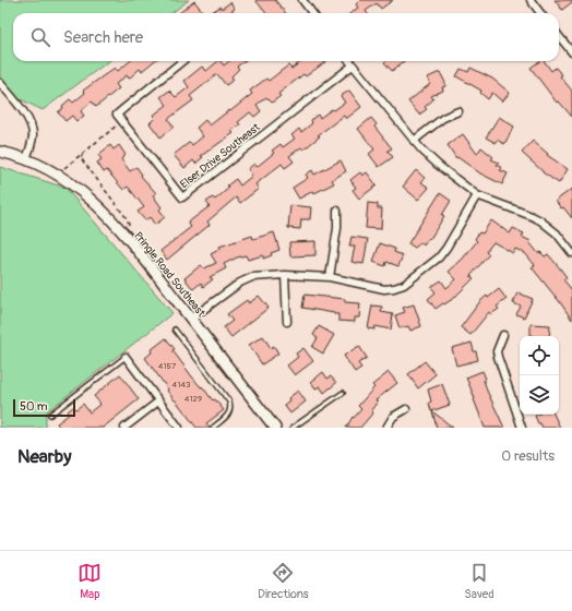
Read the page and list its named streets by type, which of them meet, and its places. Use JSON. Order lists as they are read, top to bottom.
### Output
{
  "streets": {
    "main road": ["Pringle Road Southeast"],
    "street": ["Elser Drive Southeast"]
  },
  "house_numbers": ["4157", "4143", "4129"],
  "scale_bar": "50 m",
  "page": {
    "search": "Search here",
    "scale": "50 m",
    "heading": ["Nearby", "0 results"],
    "nav": ["Map", "Directions", "Saved"]
  }
}
